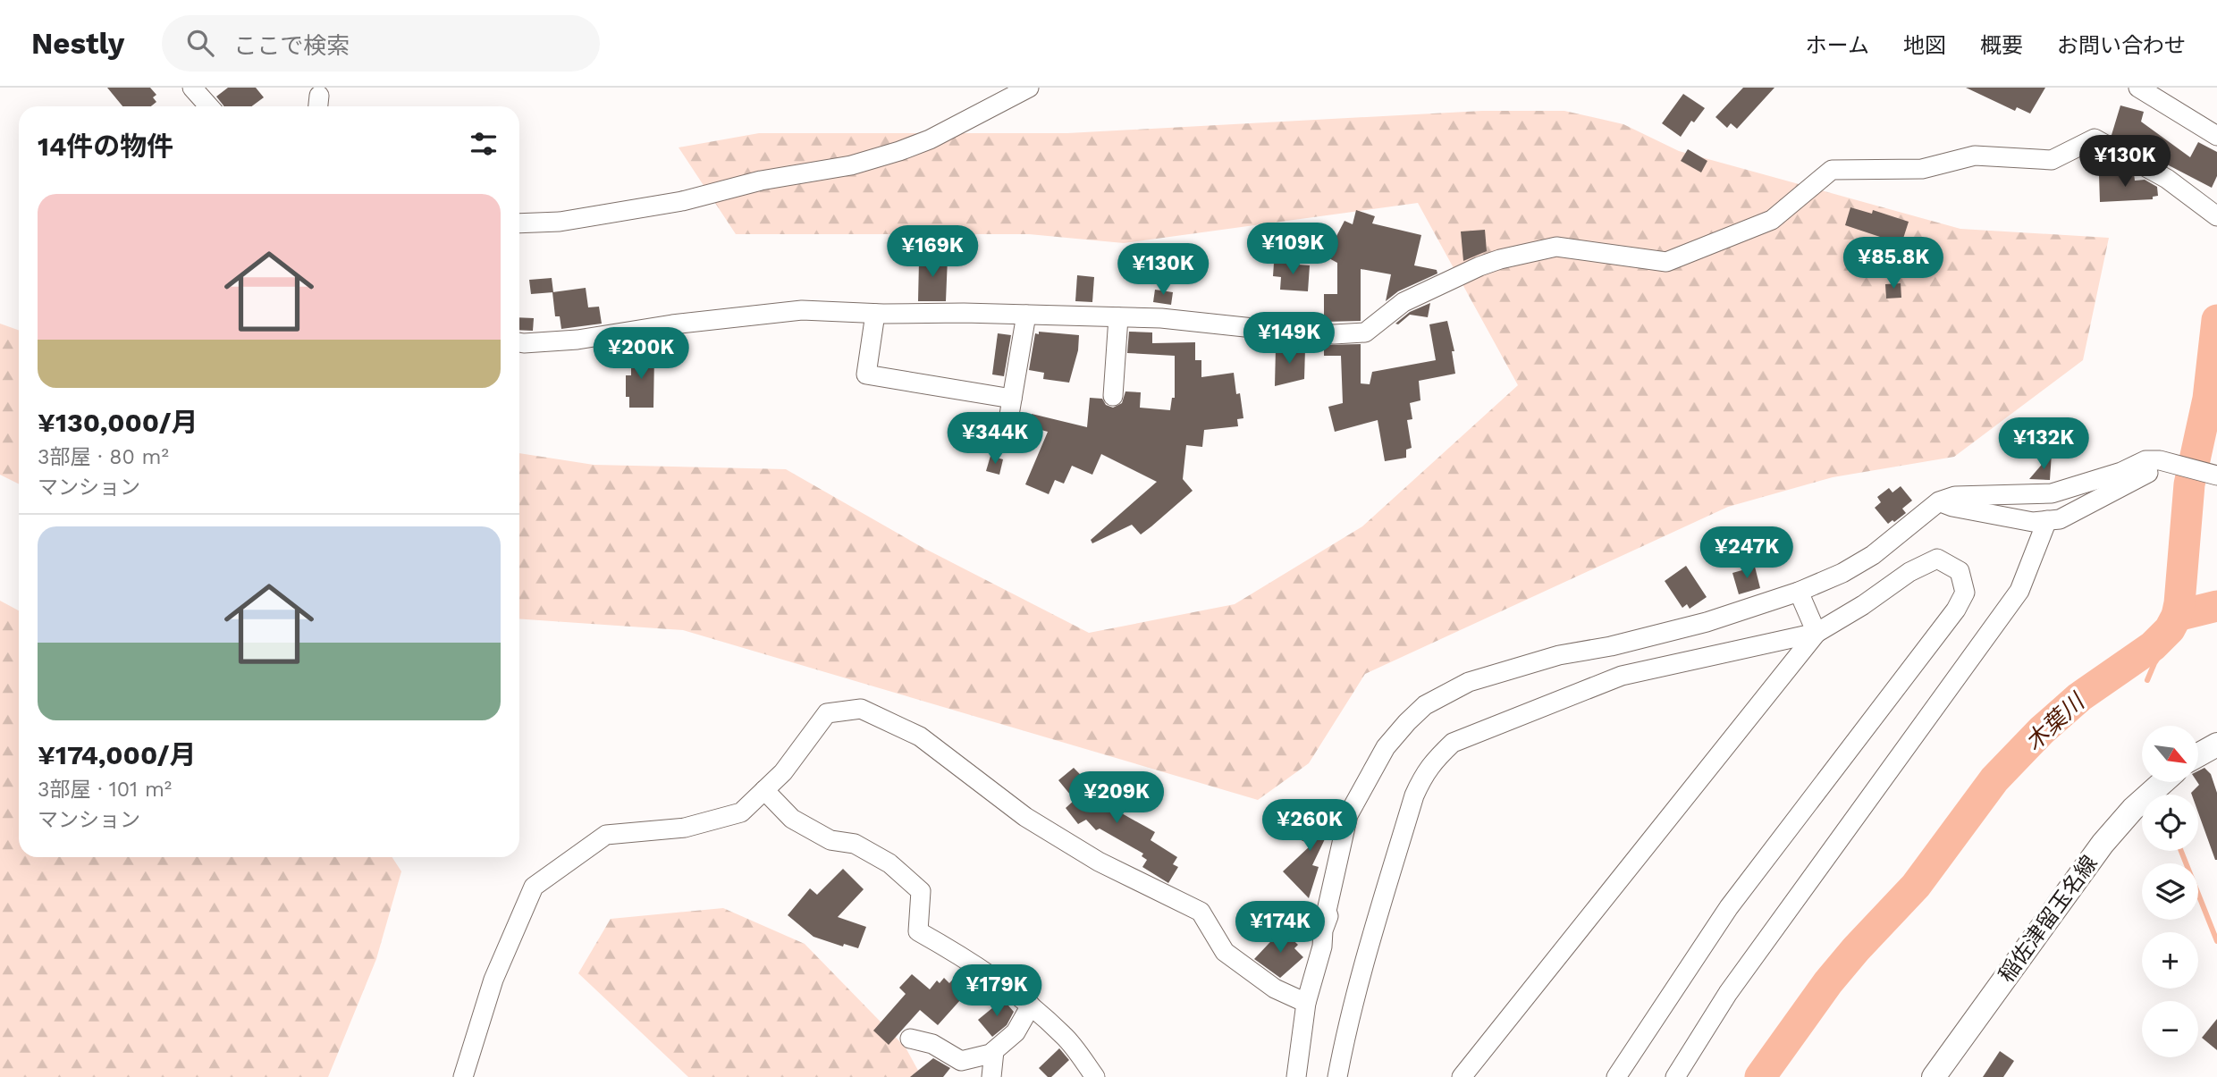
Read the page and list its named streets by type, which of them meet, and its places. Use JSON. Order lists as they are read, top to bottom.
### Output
{
  "streets": {
    "main road": ["稲佐津留玉名線"]
  },
  "water": ["木葉川"],
  "north": "bottom right",
  "page": {
    "header": "Nestly",
    "search": "ここで検索",
    "nav": [
      "ホーム",
      "地図",
      "概要",
      "お問い合わせ"
    ],
    "heading": "14件の物件",
    "price": [
      "¥130K",
      "¥109K",
      "¥169K",
      "¥85.8K",
      "¥130K",
      "¥149K",
      "¥200K",
      "¥344K",
      "¥132K",
      "¥247K",
      "¥209K",
      "¥260K",
      "¥174K",
      "¥179K"
    ],
    "list": [
      {
        "name": "¥130,000/月",
        "note": "3部屋 · 80 m² · マンション"
      },
      {
        "name": "¥174,000/月",
        "note": "3部屋 · 101 m² · マンション"
      }
    ],
    "map_buttons": ["+", "−"]
  }
}
